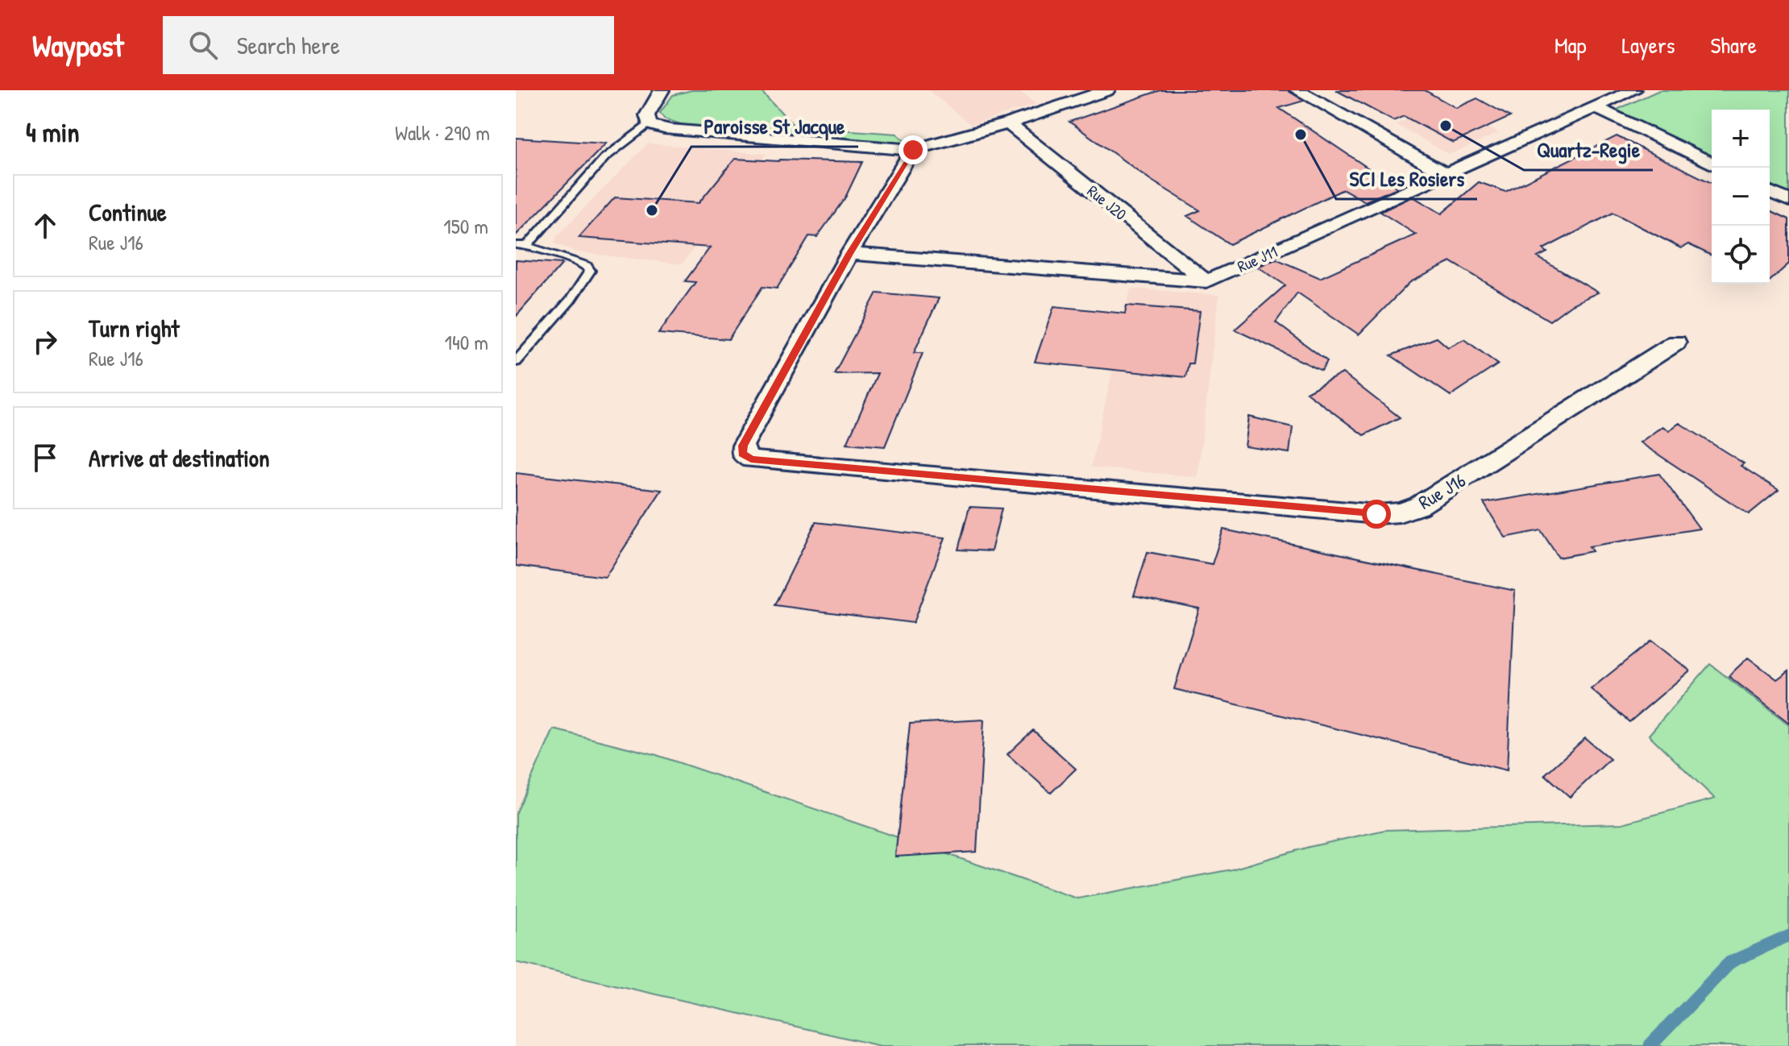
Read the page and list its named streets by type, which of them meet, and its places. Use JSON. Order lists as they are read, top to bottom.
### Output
{
  "streets": {
    "street": ["Rue J20", "Rue J11", "Rue J16"]
  },
  "crossings": [
    ["Rue J20", "Rue J11"],
    ["Rue J11", "Rue J16"]
  ],
  "places": ["Quartz-Regie", "SCI Les Rosiers", "Paroisse St Jacque"],
  "page": {
    "header": "Waypost",
    "search": "Search here",
    "nav": ["Map", "Layers", "Share"],
    "heading": ["4 min", "Walk · 290 m"],
    "map_buttons": ["+", "−"],
    "list": [
      ["Continue", "Rue J16", "150 m"],
      ["Turn right", "Rue J16", "140 m"],
      "Arrive at destination"
    ]
  }
}
